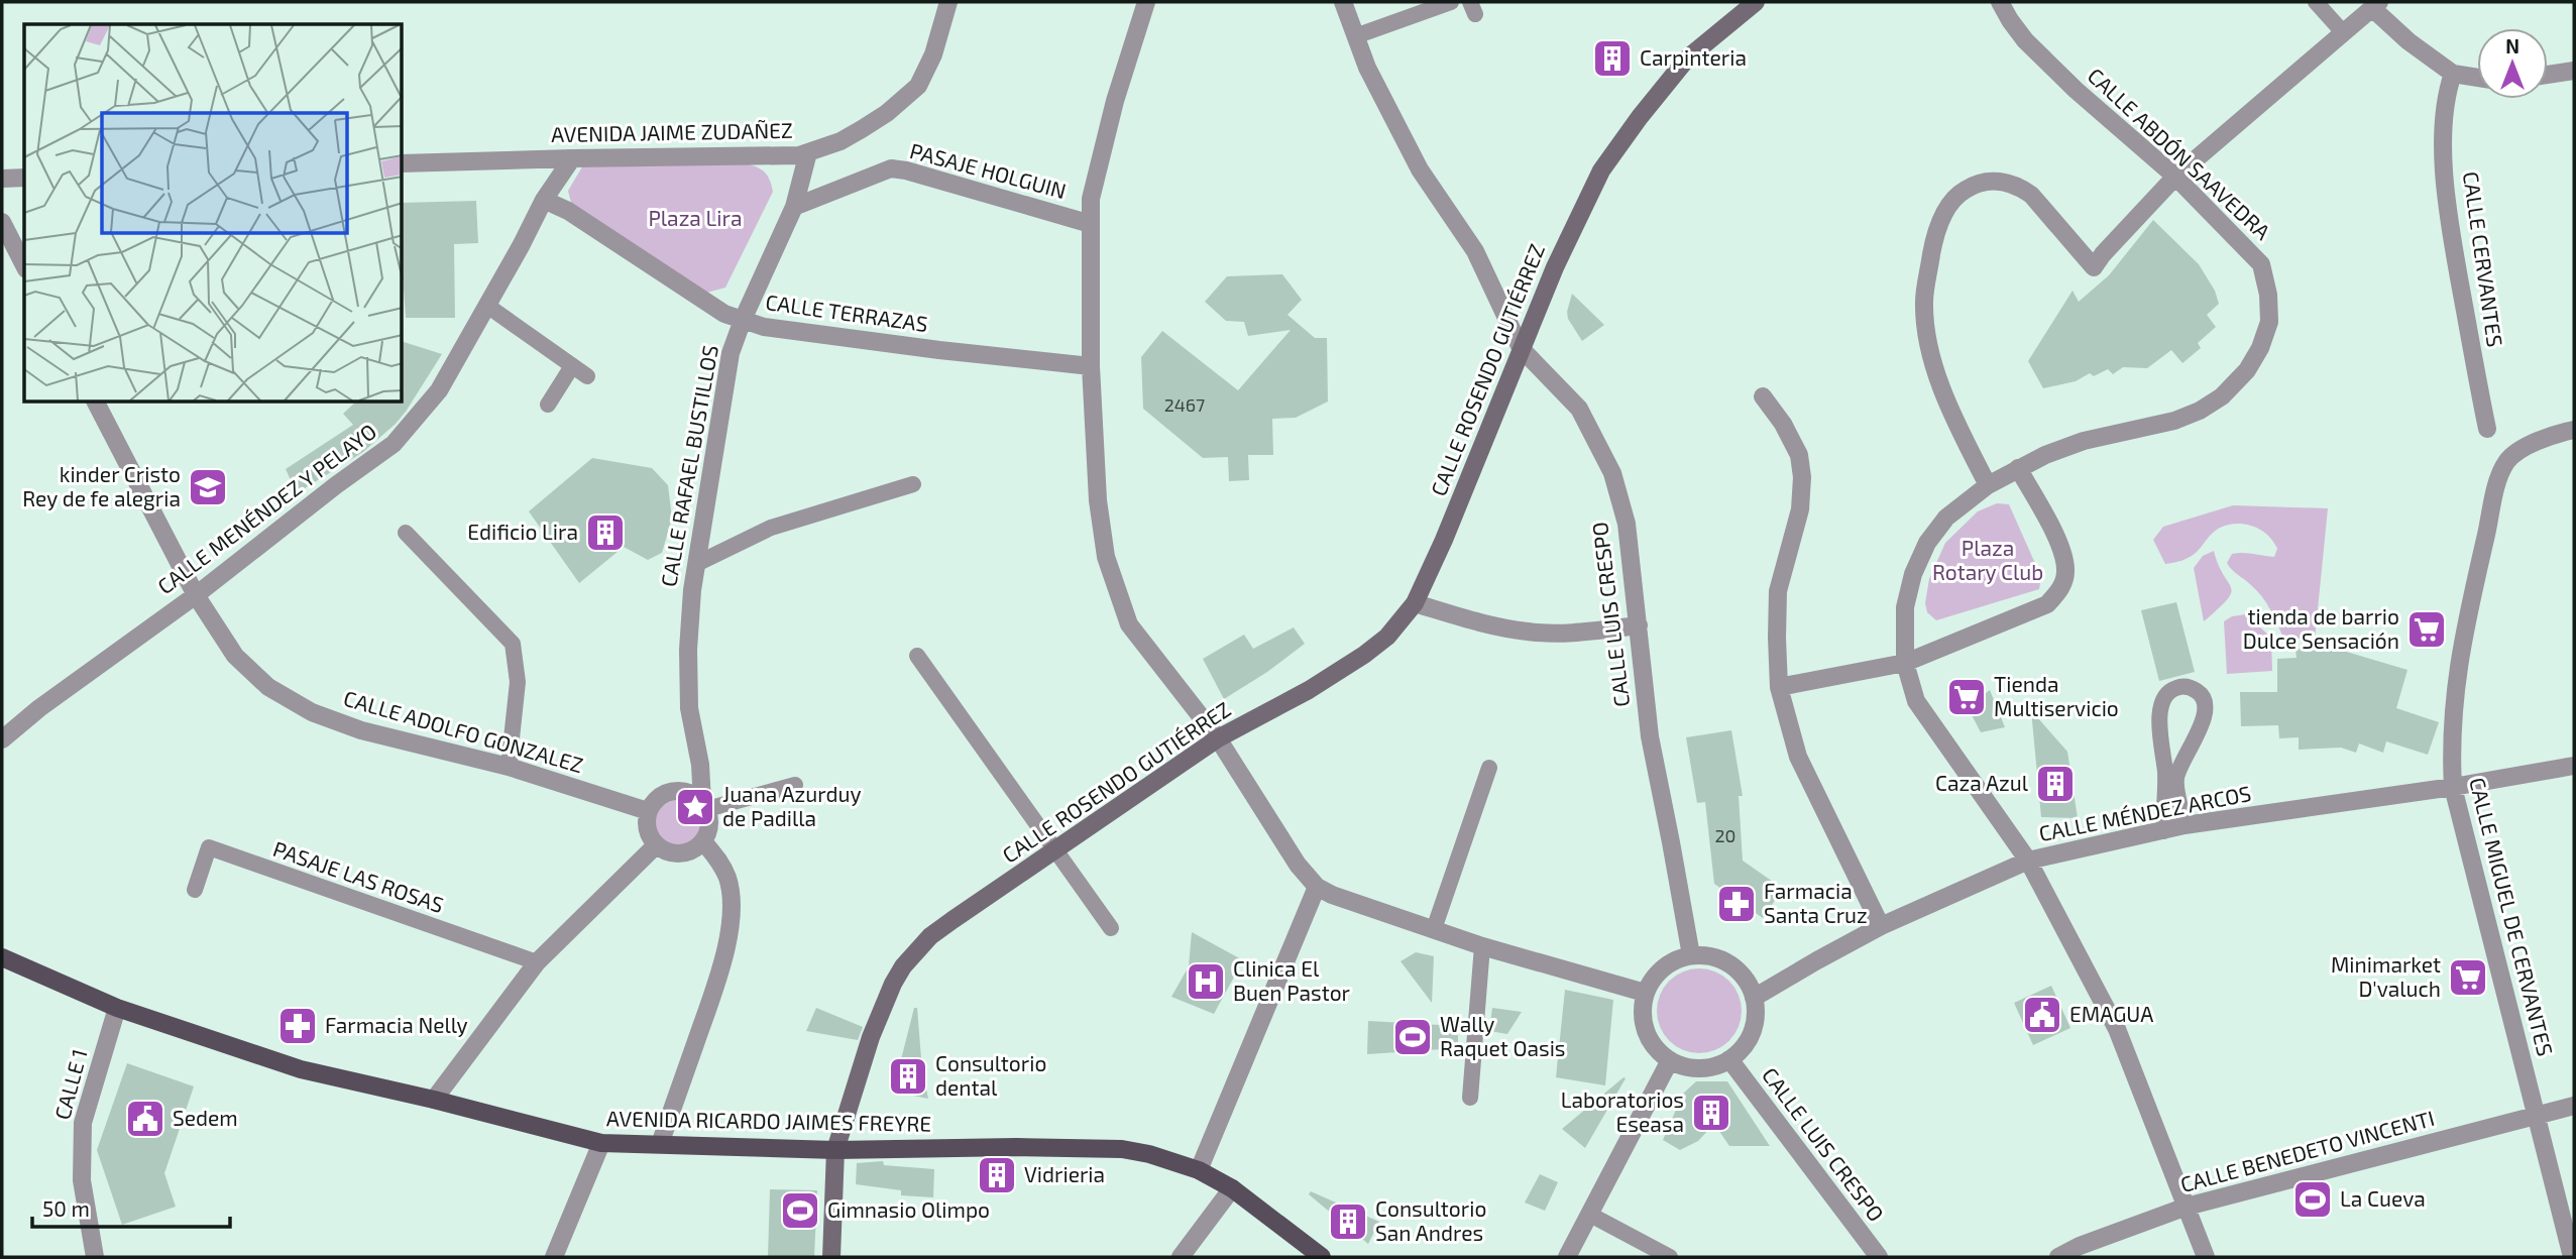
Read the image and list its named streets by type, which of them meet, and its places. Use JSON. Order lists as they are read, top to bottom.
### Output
{
  "streets": {
    "main road": ["AVENIDA RICARDO JAIMES FREYRE"],
    "street": [
      "AVENIDA JAIME ZUDAÑEZ",
      "CALLE ABDÓN SAAVEDRA",
      "PASAJE HOLGUIN",
      "CALLE CERVANTES",
      "CALLE TERRAZAS",
      "CALLE ROSENDO GUTIÉRREZ",
      "CALLE RAFAEL BUSTILLOS",
      "CALLE MENÉNDEZ Y PELAYO",
      "CALLE LUIS CRESPO",
      "CALLE ADOLFO GONZALEZ",
      "CALLE MÉNDEZ ARCOS",
      "CALLE MIGUEL DE CERVANTES",
      "CALLE 1",
      "CALLE BENEDETO VINCENTI"
    ],
    "lane": ["PASAJE LAS ROSAS"]
  },
  "crossings": [
    ["AVENIDA JAIME ZUDAÑEZ", "CALLE RAFAEL BUSTILLOS"],
    ["AVENIDA JAIME ZUDAÑEZ", "CALLE MENÉNDEZ Y PELAYO"],
    ["CALLE ABDÓN SAAVEDRA", "CALLE MÉNDEZ ARCOS"],
    ["CALLE ABDÓN SAAVEDRA", "CALLE BENEDETO VINCENTI"],
    ["PASAJE HOLGUIN", "CALLE RAFAEL BUSTILLOS"],
    ["CALLE TERRAZAS", "CALLE RAFAEL BUSTILLOS"],
    ["CALLE TERRAZAS", "CALLE MENÉNDEZ Y PELAYO"],
    ["CALLE ROSENDO GUTIÉRREZ", "CALLE LUIS CRESPO"],
    ["CALLE ROSENDO GUTIÉRREZ", "AVENIDA RICARDO JAIMES FREYRE"],
    ["CALLE RAFAEL BUSTILLOS", "CALLE ADOLFO GONZALEZ"],
    ["CALLE MENÉNDEZ Y PELAYO", "CALLE ADOLFO GONZALEZ"],
    ["CALLE LUIS CRESPO", "CALLE MÉNDEZ ARCOS"],
    ["CALLE MÉNDEZ ARCOS", "CALLE MIGUEL DE CERVANTES"],
    ["CALLE MIGUEL DE CERVANTES", "CALLE BENEDETO VINCENTI"],
    ["CALLE 1", "AVENIDA RICARDO JAIMES FREYRE"]
  ],
  "parks": ["Plaza Lira", "Plaza Rotary Club"],
  "places": {
    "building": [
      "Carpinteria",
      "Edificio Lira",
      "Caza Azul",
      "Consultorio dental",
      "Laboratorios Eseasa",
      "Vidrieria",
      "Consultorio San Andres"
    ],
    "school or university": ["kinder Cristo Rey de fe alegria"],
    "supermarket": ["tienda de barrio Dulce Sensación", "Tienda Multiservicio", "Minimarket D'valuch"],
    "place": ["Juana Azurduy de Padilla"],
    "pharmacy": ["Farmacia Santa Cruz", "Farmacia Nelly"],
    "hospital": ["Clinica El Buen Pastor"],
    "public building": ["EMAGUA", "Sedem"],
    "sports": ["Wally Raquet Oasis", "La Cueva", "Gimnasio Olimpo"]
  },
  "house_numbers": ["2467", "20"],
  "scale_bar": "50 m",
  "north": "top"
}
